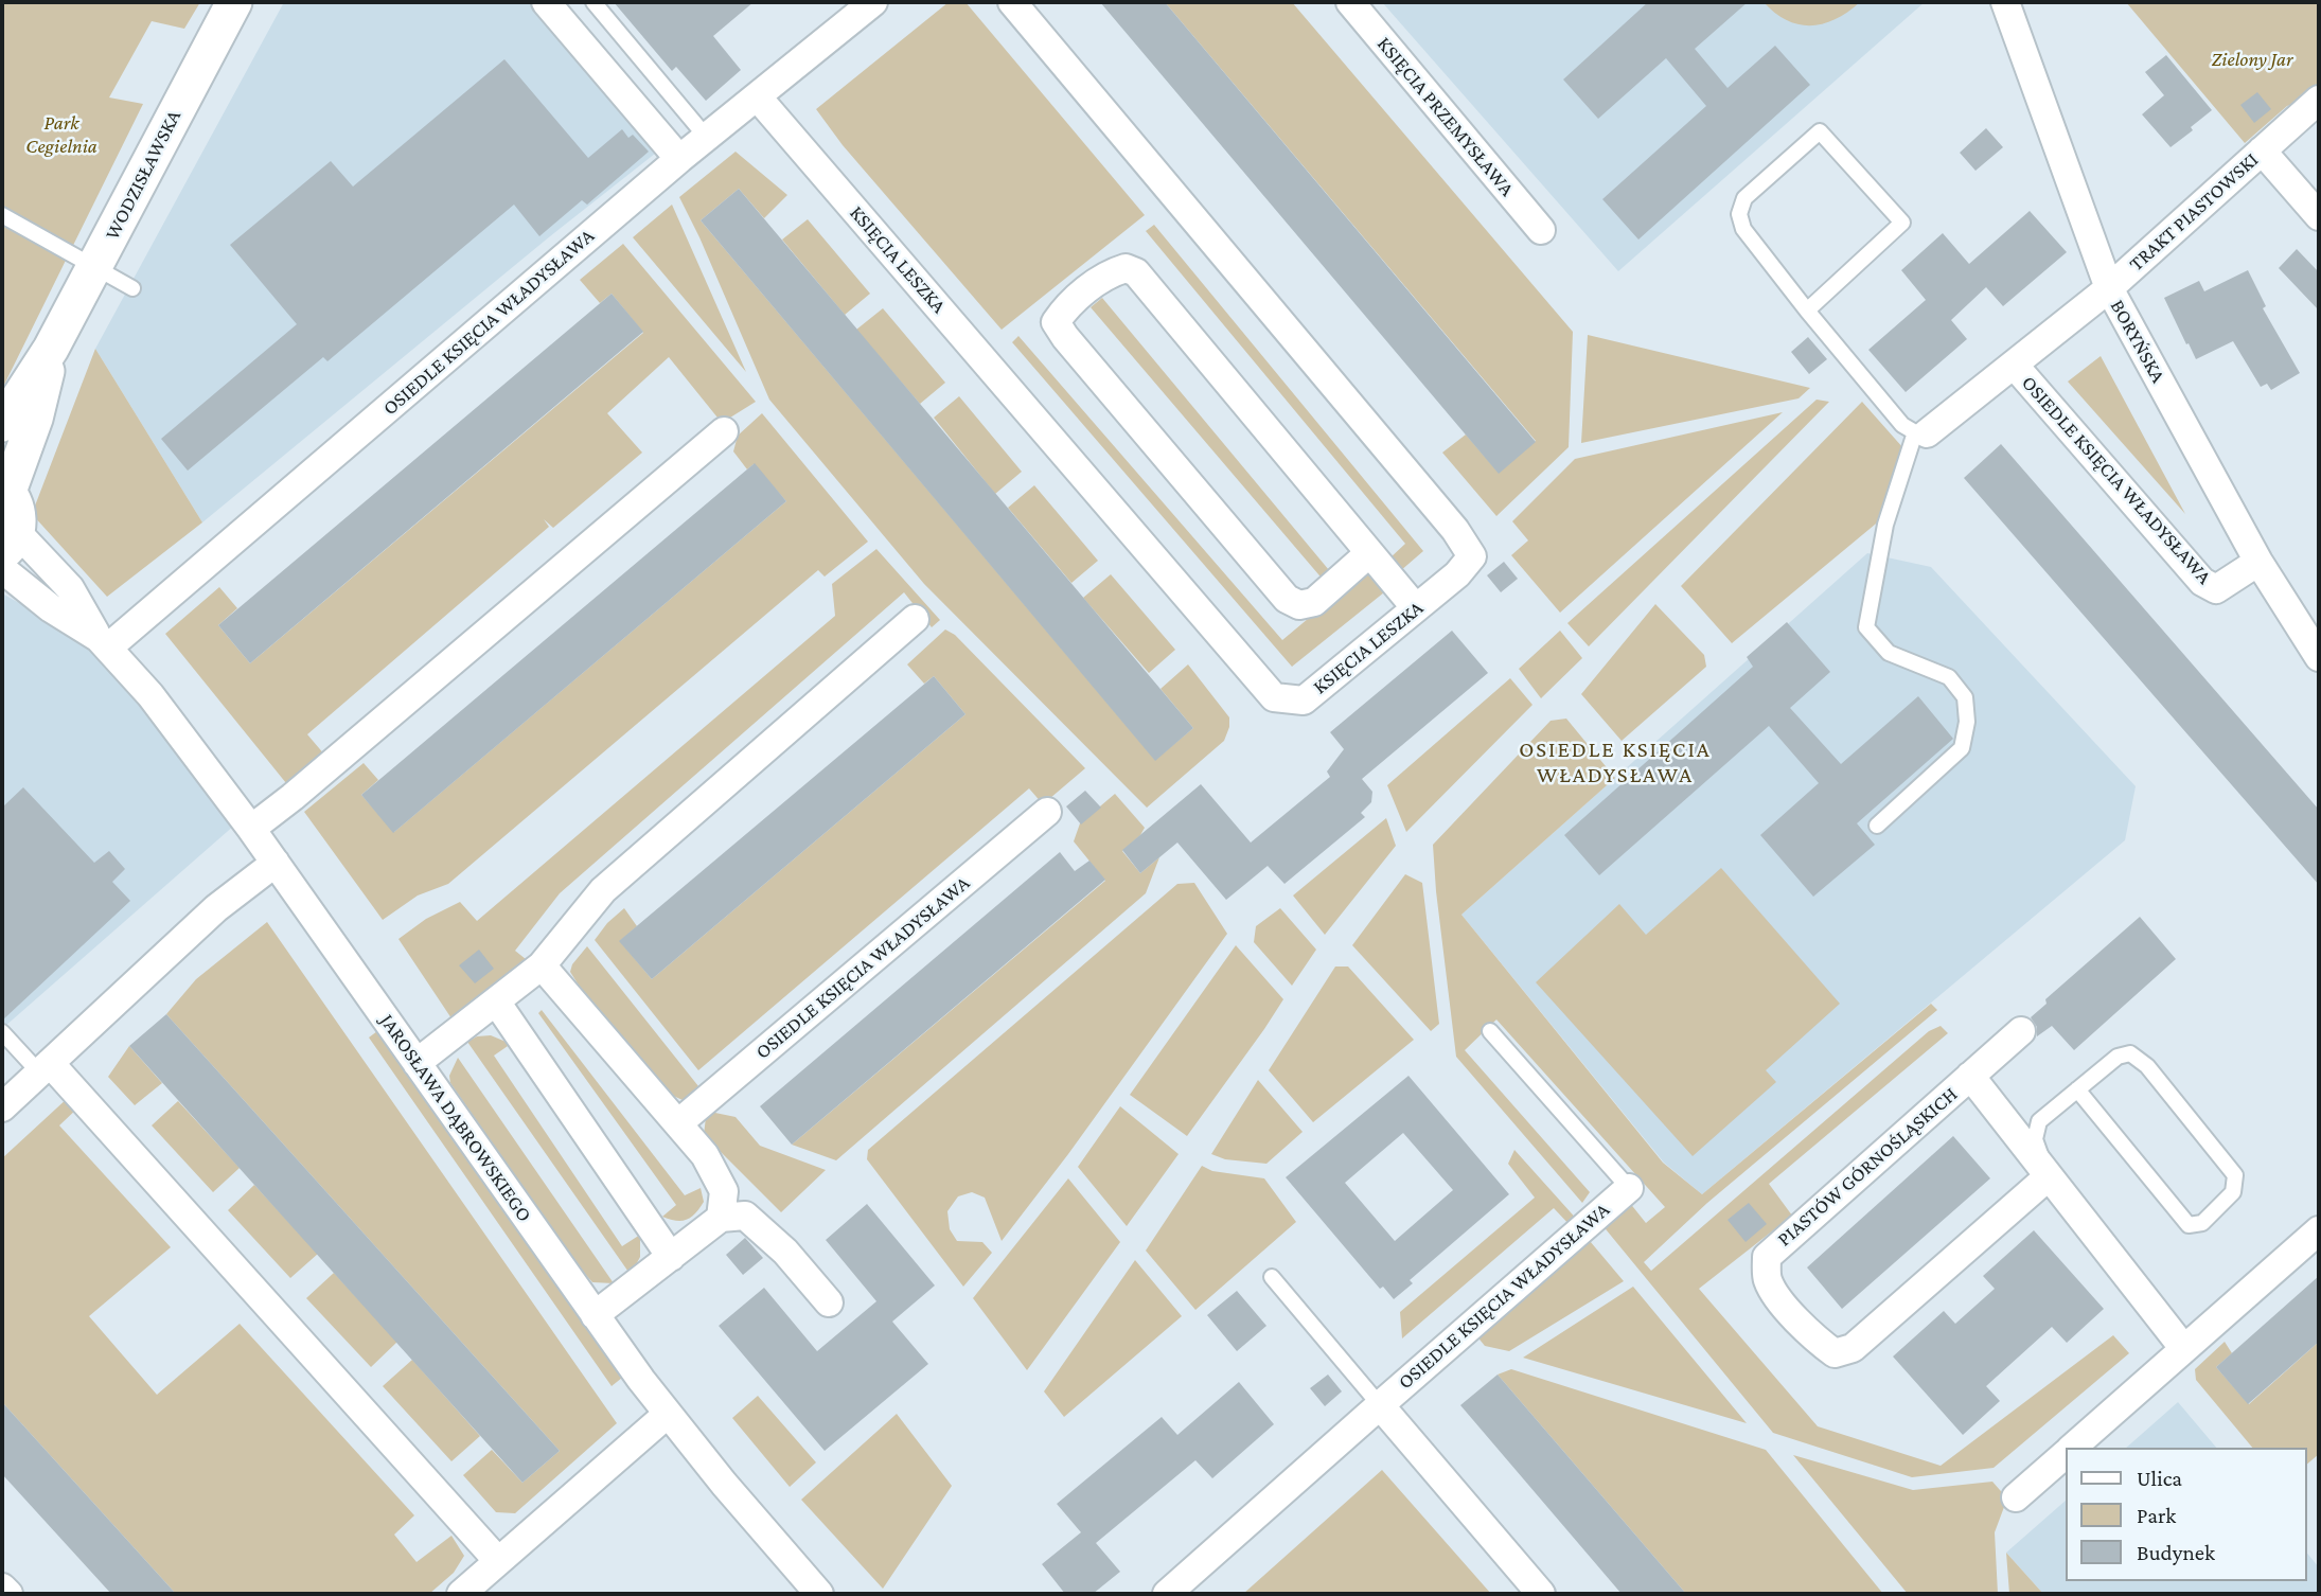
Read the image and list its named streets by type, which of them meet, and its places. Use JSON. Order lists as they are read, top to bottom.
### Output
{
  "streets": {
    "street": [
      "KSIĘCIA PRZEMYSŁAWA",
      "WODZISŁAWSKA",
      "TRAKT PIASTOWSKI",
      "KSIĘCIA LESZKA",
      "OSIEDLE KSIĘCIA WŁADYSŁAWA",
      "BORYŃSKA",
      "JAROSŁAWA DĄBROWSKIEGO",
      "PIASTÓW GÓRNOŚLĄSKICH"
    ]
  },
  "crossings": [
    ["TRAKT PIASTOWSKI", "OSIEDLE KSIĘCIA WŁADYSŁAWA"],
    ["TRAKT PIASTOWSKI", "BORYŃSKA"],
    ["KSIĘCIA LESZKA", "OSIEDLE KSIĘCIA WŁADYSŁAWA"],
    ["OSIEDLE KSIĘCIA WŁADYSŁAWA", "BORYŃSKA"],
    ["OSIEDLE KSIĘCIA WŁADYSŁAWA", "JAROSŁAWA DĄBROWSKIEGO"]
  ],
  "districts": ["OSIEDLE KSIĘCIA WŁADYSŁAWA"],
  "parks": ["Zielony Jar", "Park Cegielnia"],
  "legend": ["Ulica", "Park", "Budynek"]
}
